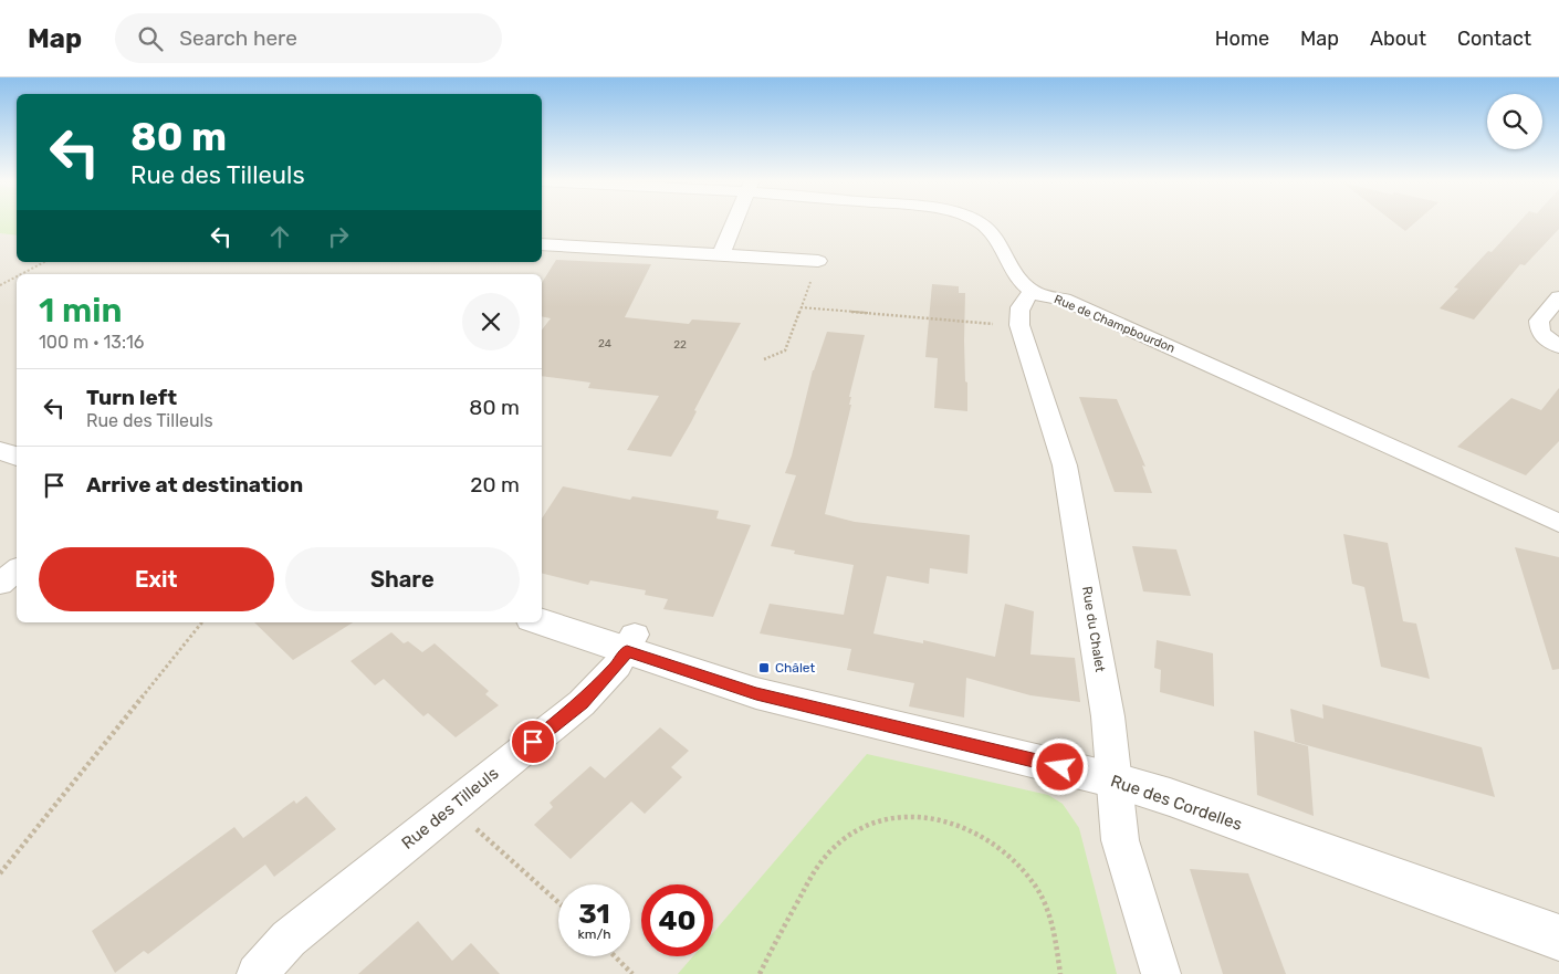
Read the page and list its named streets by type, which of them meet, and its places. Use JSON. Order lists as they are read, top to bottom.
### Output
{
  "streets": {
    "street": [
      "Rue de Champbourdon",
      "Rue du Chalet",
      "Rue des Cordelles",
      "Rue des Tilleuls"
    ]
  },
  "crossings": [
    ["Rue de Champbourdon", "Rue du Chalet"],
    ["Rue du Chalet", "Rue des Cordelles"],
    ["Rue des Cordelles", "Rue des Tilleuls"]
  ],
  "places": {
    "transit": ["Châlet"]
  },
  "house_numbers": ["24", "22"],
  "page": {
    "header": "Map",
    "search": "Search here",
    "nav": [
      "Home",
      "Map",
      "About",
      "Contact"
    ],
    "turn": ["80 m", "Rue des Tilleuls"],
    "heading": ["1 min", "100 m · 13:16"],
    "list": [
      {
        "name": "Turn left",
        "note": "Rue des Tilleuls",
        "value": "80 m"
      },
      {
        "name": "Arrive at destination",
        "value": "20 m"
      }
    ],
    "buttons": ["Exit", "Share"],
    "speed": "31 km/h",
    "limit": "40"
  }
}
